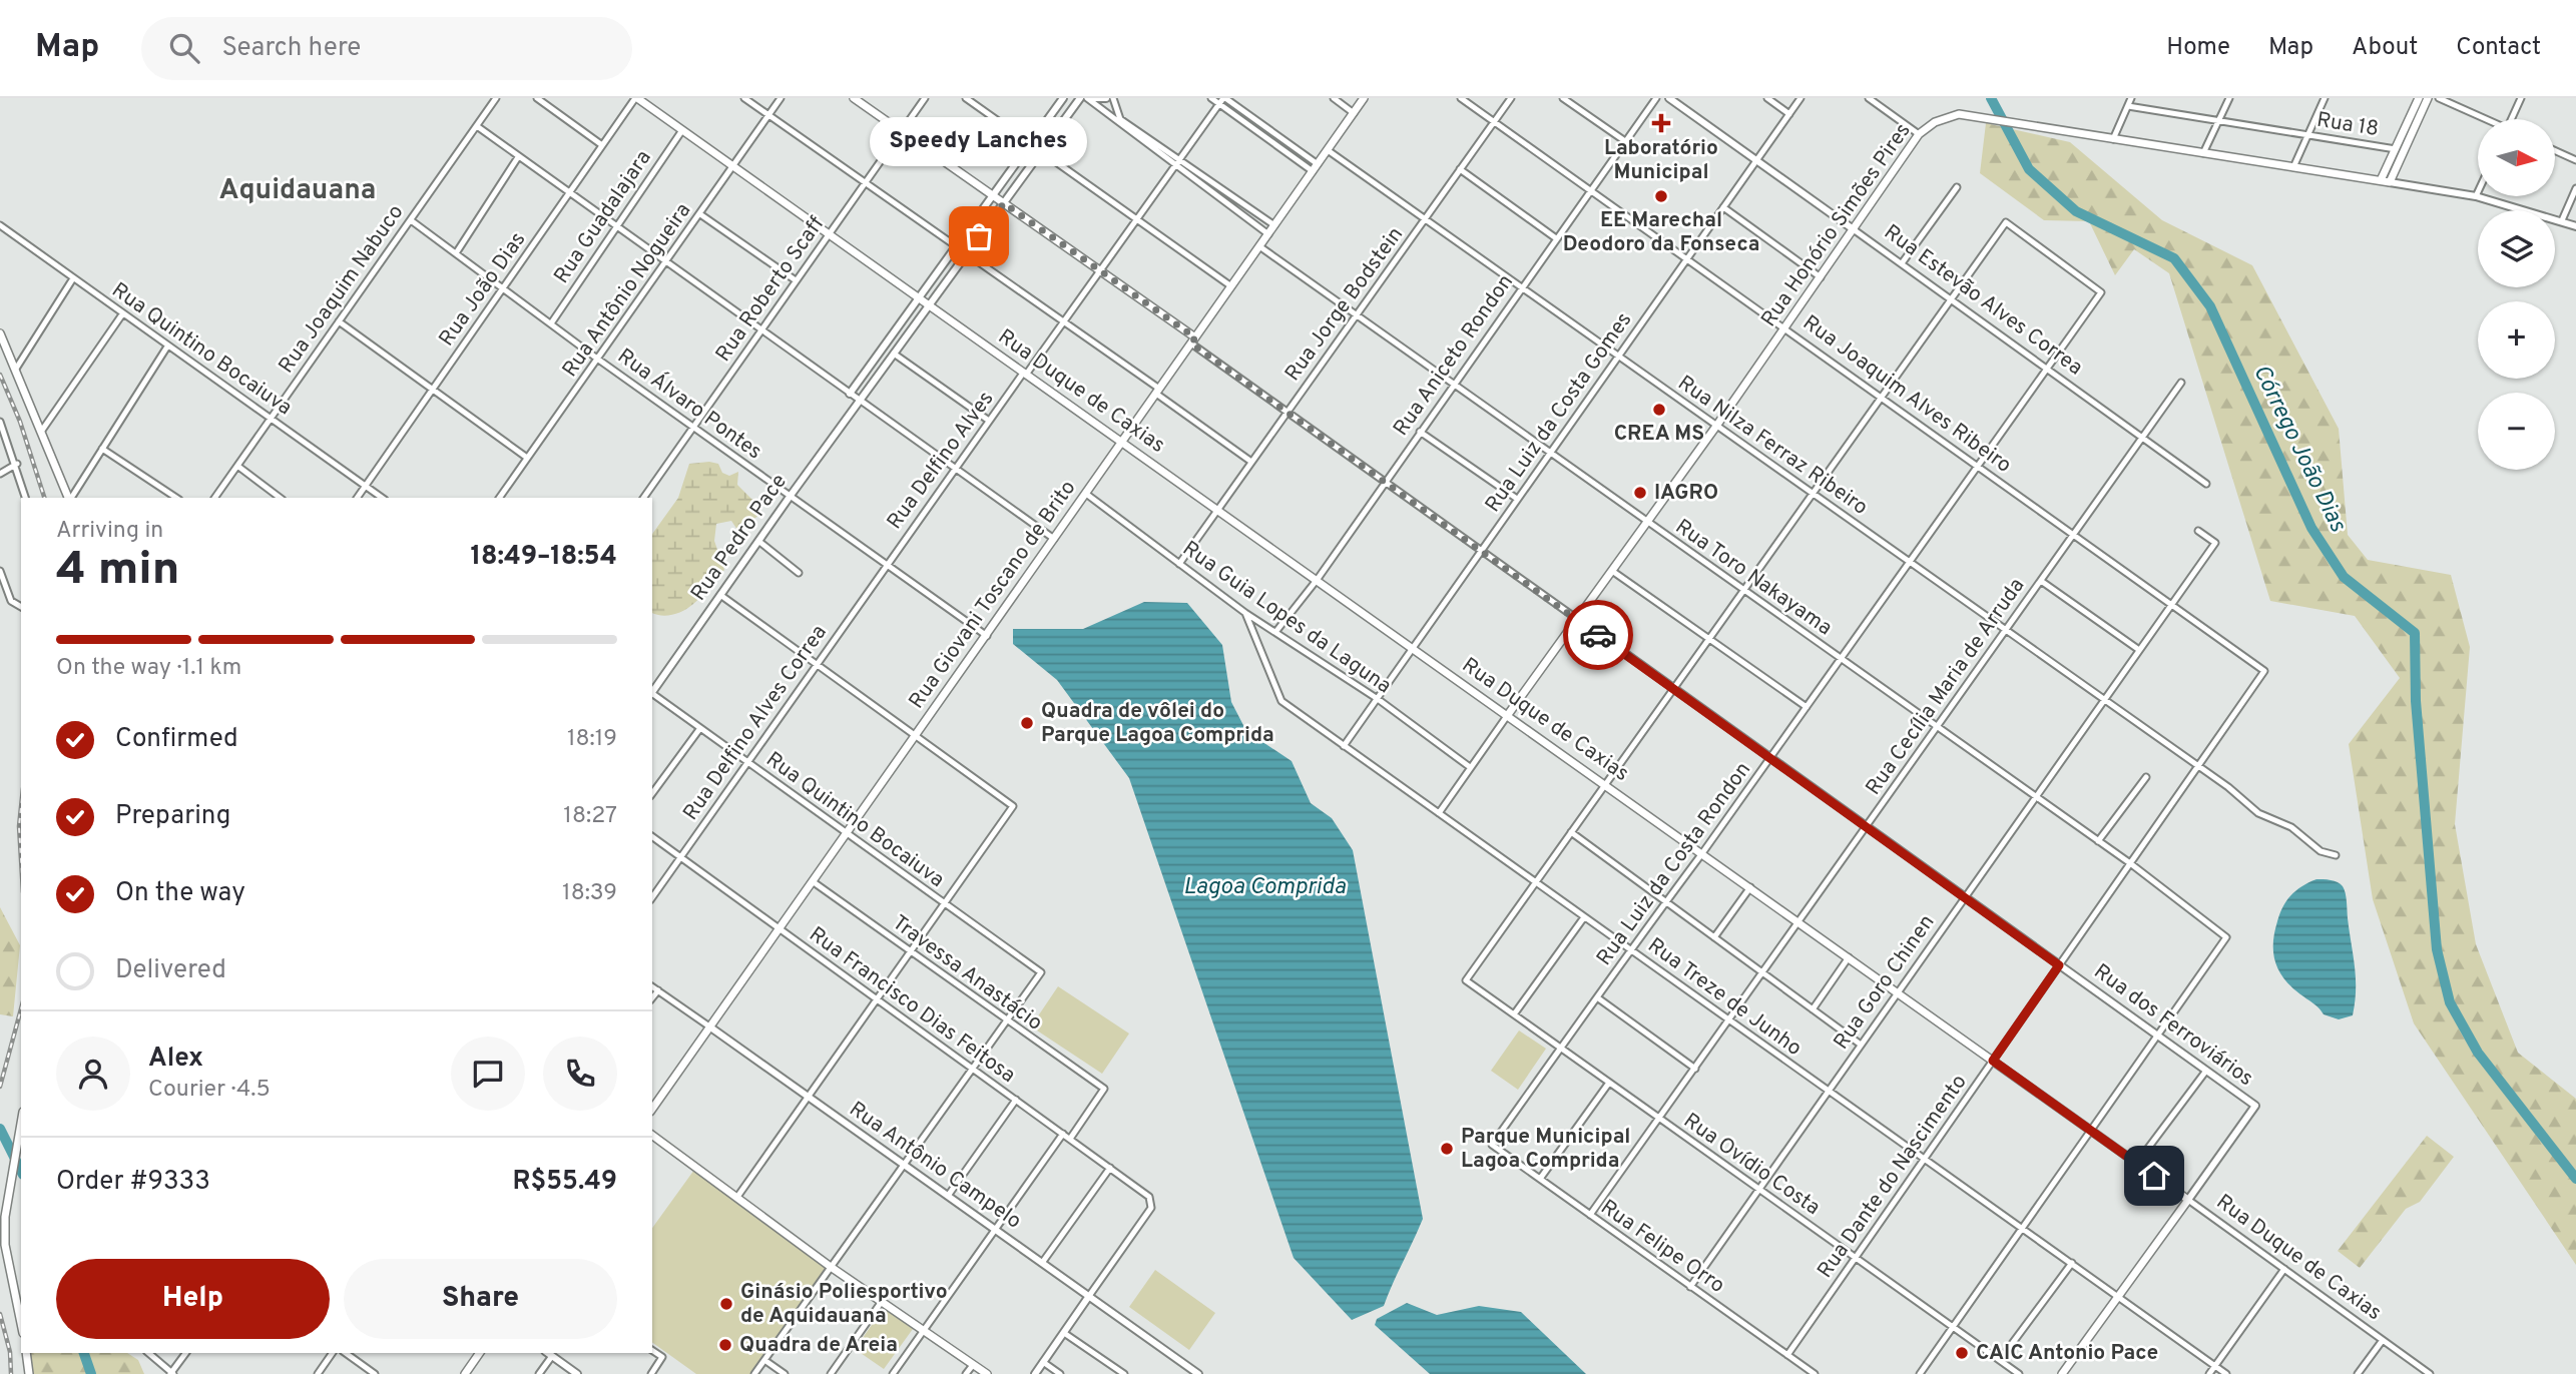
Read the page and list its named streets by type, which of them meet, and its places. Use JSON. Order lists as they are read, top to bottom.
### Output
{
  "streets": {
    "main road": [
      "Rua Honório Simões Pires",
      "Rua Duque de Caxias",
      "Rua Giovani Toscano de Brito",
      "Rua dos Ferroviários"
    ],
    "street": [
      "Rua 18",
      "Rua Guadalajara",
      "Rua Joaquim Nabuco",
      "Rua João Dias",
      "Rua Roberto Scaff",
      "Rua Antônio Nogueira",
      "Rua Estevão Alves Correa",
      "Rua Jorge Bodstein",
      "Rua Quintino Bocaiuva",
      "Rua Aniceto Rondon",
      "Rua Joaquim Alves Ribeiro",
      "Rua Álvaro Pontes",
      "Rua Luiz da Costa Gomes",
      "Rua Nilza Ferraz Ribeiro",
      "Rua Delfino Alves",
      "Rua Pedro Pace",
      "Rua Toro Nakayama",
      "Rua Guia Lopes da Laguna",
      "Rua Cecília Maria de Arruda",
      "Rua Delfino Alves Correa",
      "Rua Luiz da Costa Rondon",
      "Travessa Anastácio",
      "Rua Goro Chinen",
      "Rua Treze de Junho",
      "Rua Francisco Dias Feitosa",
      "Rua Ovídio Costa",
      "Rua Antônio Campelo",
      "Rua Dante do Nascimento",
      "Rua Felipe Orro"
    ]
  },
  "crossings": [
    ["Rua Guadalajara", "Rua Duque de Caxias"],
    ["Rua Guadalajara", "Rua Álvaro Pontes"],
    ["Rua Honório Simões Pires", "Rua Estevão Alves Correa"],
    ["Rua Honório Simões Pires", "Rua Duque de Caxias"],
    ["Rua Honório Simões Pires", "Rua Joaquim Alves Ribeiro"],
    ["Rua Honório Simões Pires", "Rua Nilza Ferraz Ribeiro"],
    ["Rua Honório Simões Pires", "Rua Toro Nakayama"],
    ["Rua Honório Simões Pires", "Rua Guia Lopes da Laguna"],
    ["Rua Honório Simões Pires", "Rua Treze de Junho"],
    ["Rua Honório Simões Pires", "Rua dos Ferroviários"],
    ["Rua Joaquim Nabuco", "Rua Quintino Bocaiuva"],
    ["Rua Joaquim Nabuco", "Rua Álvaro Pontes"],
    ["Rua João Dias", "Rua Quintino Bocaiuva"],
    ["Rua João Dias", "Rua Duque de Caxias"],
    ["Rua João Dias", "Rua Álvaro Pontes"],
    ["Rua Roberto Scaff", "Rua Duque de Caxias"],
    ["Rua Roberto Scaff", "Rua Álvaro Pontes"],
    ["Rua Roberto Scaff", "Rua dos Ferroviários"],
    ["Rua Antônio Nogueira", "Rua Duque de Caxias"],
    ["Rua Antônio Nogueira", "Rua Álvaro Pontes"],
    ["Rua Estevão Alves Correa", "Rua Luiz da Costa Gomes"],
    ["Rua Estevão Alves Correa", "Rua Cecília Maria de Arruda"],
    ["Rua Estevão Alves Correa", "Rua Luiz da Costa Rondon"],
    ["Rua Jorge Bodstein", "Rua Duque de Caxias"],
    ["Rua Jorge Bodstein", "Rua Joaquim Alves Ribeiro"],
    ["Rua Jorge Bodstein", "Rua Nilza Ferraz Ribeiro"],
    ["Rua Jorge Bodstein", "Rua Toro Nakayama"],
    ["Rua Jorge Bodstein", "Rua Guia Lopes da Laguna"],
    ["Rua Jorge Bodstein", "Rua dos Ferroviários"],
    ["Rua Quintino Bocaiuva", "Rua Giovani Toscano de Brito"],
    ["Rua Quintino Bocaiuva", "Rua Delfino Alves Correa"],
    ["Rua Quintino Bocaiuva", "Travessa Anastácio"],
    ["Rua Aniceto Rondon", "Rua Duque de Caxias"],
    ["Rua Aniceto Rondon", "Rua Joaquim Alves Ribeiro"],
    ["Rua Aniceto Rondon", "Rua Nilza Ferraz Ribeiro"],
    ["Rua Aniceto Rondon", "Rua Toro Nakayama"],
    ["Rua Aniceto Rondon", "Rua Guia Lopes da Laguna"],
    ["Rua Aniceto Rondon", "Rua dos Ferroviários"],
    ["Rua Duque de Caxias", "Rua Luiz da Costa Gomes"],
    ["Rua Duque de Caxias", "Rua Delfino Alves"],
    ["Rua Duque de Caxias", "Rua Pedro Pace"],
    ["Rua Duque de Caxias", "Rua Giovani Toscano de Brito"],
    ["Rua Duque de Caxias", "Rua Cecília Maria de Arruda"],
    ["Rua Duque de Caxias", "Rua Luiz da Costa Rondon"],
    ["Rua Duque de Caxias", "Rua Goro Chinen"],
    ["Rua Duque de Caxias", "Rua dos Ferroviários"],
    ["Rua Duque de Caxias", "Rua Dante do Nascimento"],
    ["Rua Joaquim Alves Ribeiro", "Rua Luiz da Costa Gomes"],
    ["Rua Joaquim Alves Ribeiro", "Rua Cecília Maria de Arruda"],
    ["Rua Joaquim Alves Ribeiro", "Rua Luiz da Costa Rondon"],
    ["Rua Joaquim Alves Ribeiro", "Rua Goro Chinen"],
    ["Rua Joaquim Alves Ribeiro", "Rua Dante do Nascimento"],
    ["Rua Álvaro Pontes", "Rua Delfino Alves"],
    ["Rua Álvaro Pontes", "Rua Pedro Pace"],
    ["Rua Álvaro Pontes", "Rua Giovani Toscano de Brito"],
    ["Rua Álvaro Pontes", "Rua Delfino Alves Correa"],
    ["Rua Luiz da Costa Gomes", "Rua Nilza Ferraz Ribeiro"],
    ["Rua Luiz da Costa Gomes", "Rua Toro Nakayama"],
    ["Rua Luiz da Costa Gomes", "Rua Guia Lopes da Laguna"],
    ["Rua Luiz da Costa Gomes", "Rua Treze de Junho"],
    ["Rua Luiz da Costa Gomes", "Rua dos Ferroviários"],
    ["Rua Nilza Ferraz Ribeiro", "Rua Giovani Toscano de Brito"],
    ["Rua Nilza Ferraz Ribeiro", "Rua Cecília Maria de Arruda"],
    ["Rua Nilza Ferraz Ribeiro", "Rua Luiz da Costa Rondon"],
    ["Rua Nilza Ferraz Ribeiro", "Rua Goro Chinen"],
    ["Rua Nilza Ferraz Ribeiro", "Rua Dante do Nascimento"],
    ["Rua Delfino Alves", "Rua Delfino Alves Correa"],
    ["Rua Delfino Alves", "Rua dos Ferroviários"],
    ["Rua Pedro Pace", "Rua dos Ferroviários"],
    ["Rua Toro Nakayama", "Rua Giovani Toscano de Brito"],
    ["Rua Toro Nakayama", "Rua Cecília Maria de Arruda"],
    ["Rua Toro Nakayama", "Rua Luiz da Costa Rondon"],
    ["Rua Toro Nakayama", "Rua Goro Chinen"],
    ["Rua Toro Nakayama", "Rua dos Ferroviários"],
    ["Rua Toro Nakayama", "Rua Dante do Nascimento"],
    ["Rua Giovani Toscano de Brito", "Rua Guia Lopes da Laguna"],
    ["Rua Giovani Toscano de Brito", "Travessa Anastácio"],
    ["Rua Giovani Toscano de Brito", "Rua Francisco Dias Feitosa"],
    ["Rua Giovani Toscano de Brito", "Rua dos Ferroviários"],
    ["Rua Giovani Toscano de Brito", "Rua Antônio Campelo"],
    ["Rua Guia Lopes da Laguna", "Rua Treze de Junho"],
    ["Rua Cecília Maria de Arruda", "Rua Treze de Junho"],
    ["Rua Cecília Maria de Arruda", "Rua dos Ferroviários"],
    ["Rua Cecília Maria de Arruda", "Rua Ovídio Costa"],
    ["Rua Cecília Maria de Arruda", "Rua Felipe Orro"],
    ["Rua Delfino Alves Correa", "Rua Francisco Dias Feitosa"],
    ["Rua Luiz da Costa Rondon", "Rua Treze de Junho"],
    ["Rua Luiz da Costa Rondon", "Rua dos Ferroviários"],
    ["Rua Luiz da Costa Rondon", "Rua Ovídio Costa"],
    ["Rua Luiz da Costa Rondon", "Rua Felipe Orro"],
    ["Travessa Anastácio", "Rua Francisco Dias Feitosa"],
    ["Rua Goro Chinen", "Rua Treze de Junho"],
    ["Rua Goro Chinen", "Rua dos Ferroviários"],
    ["Rua Goro Chinen", "Rua Ovídio Costa"],
    ["Rua Goro Chinen", "Rua Felipe Orro"],
    ["Rua Treze de Junho", "Rua Ovídio Costa"],
    ["Rua Treze de Junho", "Rua Dante do Nascimento"],
    ["Rua Francisco Dias Feitosa", "Rua Antônio Campelo"],
    ["Rua dos Ferroviários", "Rua Dante do Nascimento"],
    ["Rua Ovídio Costa", "Rua Dante do Nascimento"],
    ["Rua Dante do Nascimento", "Rua Felipe Orro"]
  ],
  "districts": ["Aquidauana"],
  "water": ["Córrego João Dias", "Lagoa Comprida"],
  "places": {
    "health": ["Laboratório Municipal"],
    "other": [
      "EE Marechal Deodoro da Fonseca",
      "Speedy Lanches",
      "CREA MS",
      "IAGRO",
      "Quadra de vôlei do Parque Lagoa Comprida",
      "Parque Municipal Lagoa Comprida",
      "Ginásio Poliesportivo de Aquidauana",
      "Quadra de Areia",
      "CAIC Antonio Pace"
    ]
  },
  "north": "right",
  "page": {
    "header": "Map",
    "search": "Search here",
    "nav": [
      "Home",
      "Map",
      "About",
      "Contact"
    ],
    "bubble": "Speedy Lanches",
    "map_buttons": ["+", "−"],
    "heading": ["4 min", "Arriving in", "18:49–18:54"],
    "panel": [
      "Alex",
      "Courier · 4.5",
      "Order #9333",
      "R$55.49"
    ],
    "bar": "On the way · 1.1 km",
    "list": [
      ["Confirmed", "18:19"],
      ["Preparing", "18:27"],
      ["On the way", "18:39"],
      "Delivered"
    ],
    "buttons": ["Help", "Share"]
  }
}
